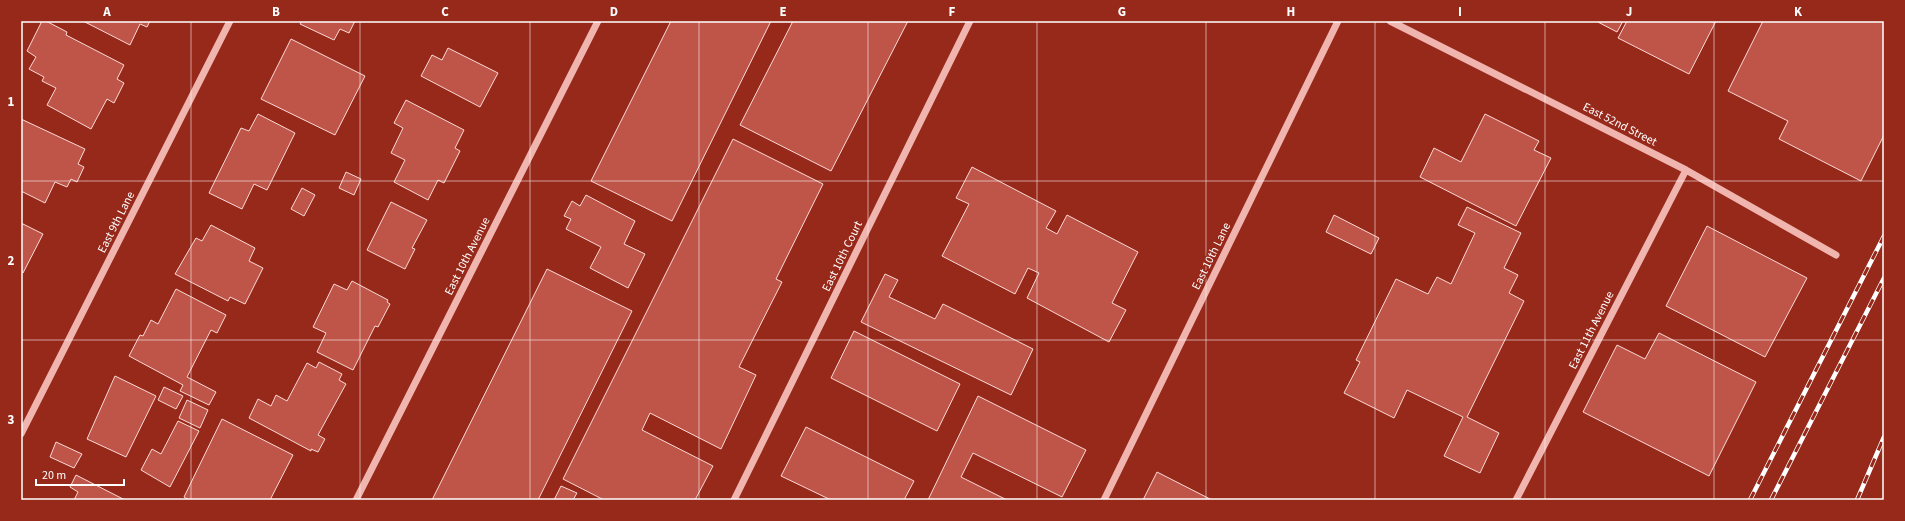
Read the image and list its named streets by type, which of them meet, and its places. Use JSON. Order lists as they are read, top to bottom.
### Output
{
  "streets": {
    "street": [
      "East 52nd Street",
      "East 9th Lane",
      "East 10th Avenue",
      "East 10th Court",
      "East 10th Lane",
      "East 11th Avenue"
    ]
  },
  "crossings": [
    ["East 52nd Street", "East 11th Avenue"]
  ],
  "scale_bar": "20 m",
  "grid": {
    "columns": [
      "A",
      "B",
      "C",
      "D",
      "E",
      "F",
      "G",
      "H",
      "I",
      "J",
      "K"
    ],
    "rows": ["1", "2", "3"]
  }
}
